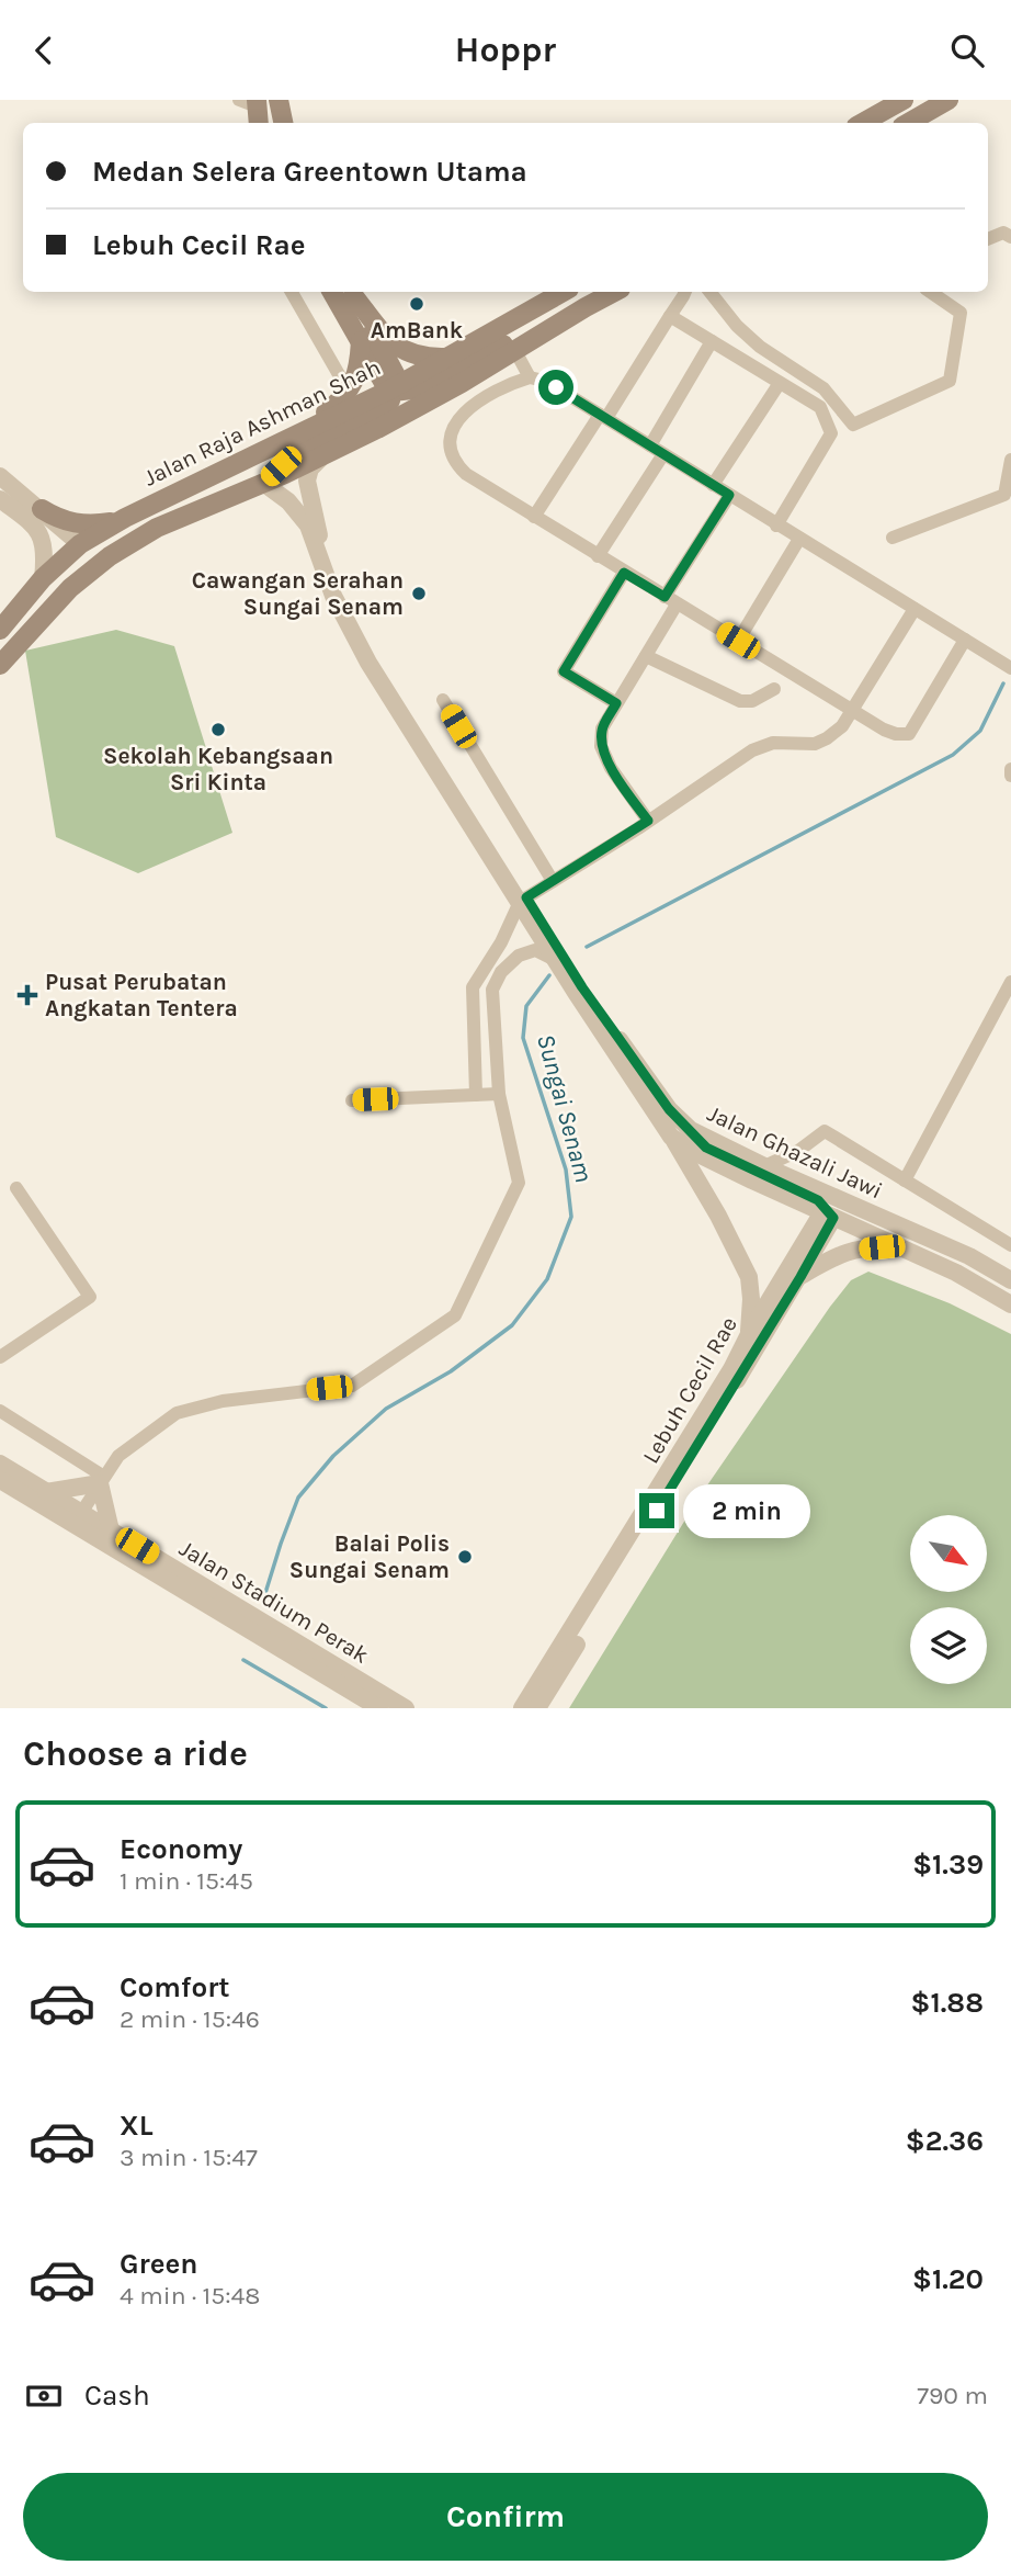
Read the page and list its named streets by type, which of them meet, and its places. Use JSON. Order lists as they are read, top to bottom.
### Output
{
  "streets": {
    "main road": ["Jalan Raja Ashman Shah"],
    "street": ["Jalan Ghazali Jawi", "Lebuh Cecil Rae", "Jalan Stadium Perak"]
  },
  "crossings": [
    ["Jalan Ghazali Jawi", "Lebuh Cecil Rae"]
  ],
  "water": ["Sungai Senam"],
  "places": {
    "other": [
      "AmBank",
      "Cawangan Serahan Sungai Senam",
      "Sekolah Kebangsaan Sri Kinta",
      "Balai Polis Sungai Senam"
    ],
    "health": ["Pusat Perubatan Angkatan Tentera"]
  },
  "north": "bottom right",
  "page": {
    "header": "Hoppr",
    "banner": ["Medan Selera Greentown Utama", "Lebuh Cecil Rae"],
    "bubble": "2 min",
    "heading": "Choose a ride",
    "list": [
      {
        "name": "Economy",
        "note": "1 min · 15:45",
        "value": "$1.39"
      },
      {
        "name": "Comfort",
        "note": "2 min · 15:46",
        "value": "$1.88"
      },
      {
        "name": "XL",
        "note": "3 min · 15:47",
        "value": "$2.36"
      },
      {
        "name": "Green",
        "note": "4 min · 15:48",
        "value": "$1.20"
      }
    ],
    "pay": ["Cash", "790 m"],
    "buttons": "Confirm"
  }
}
